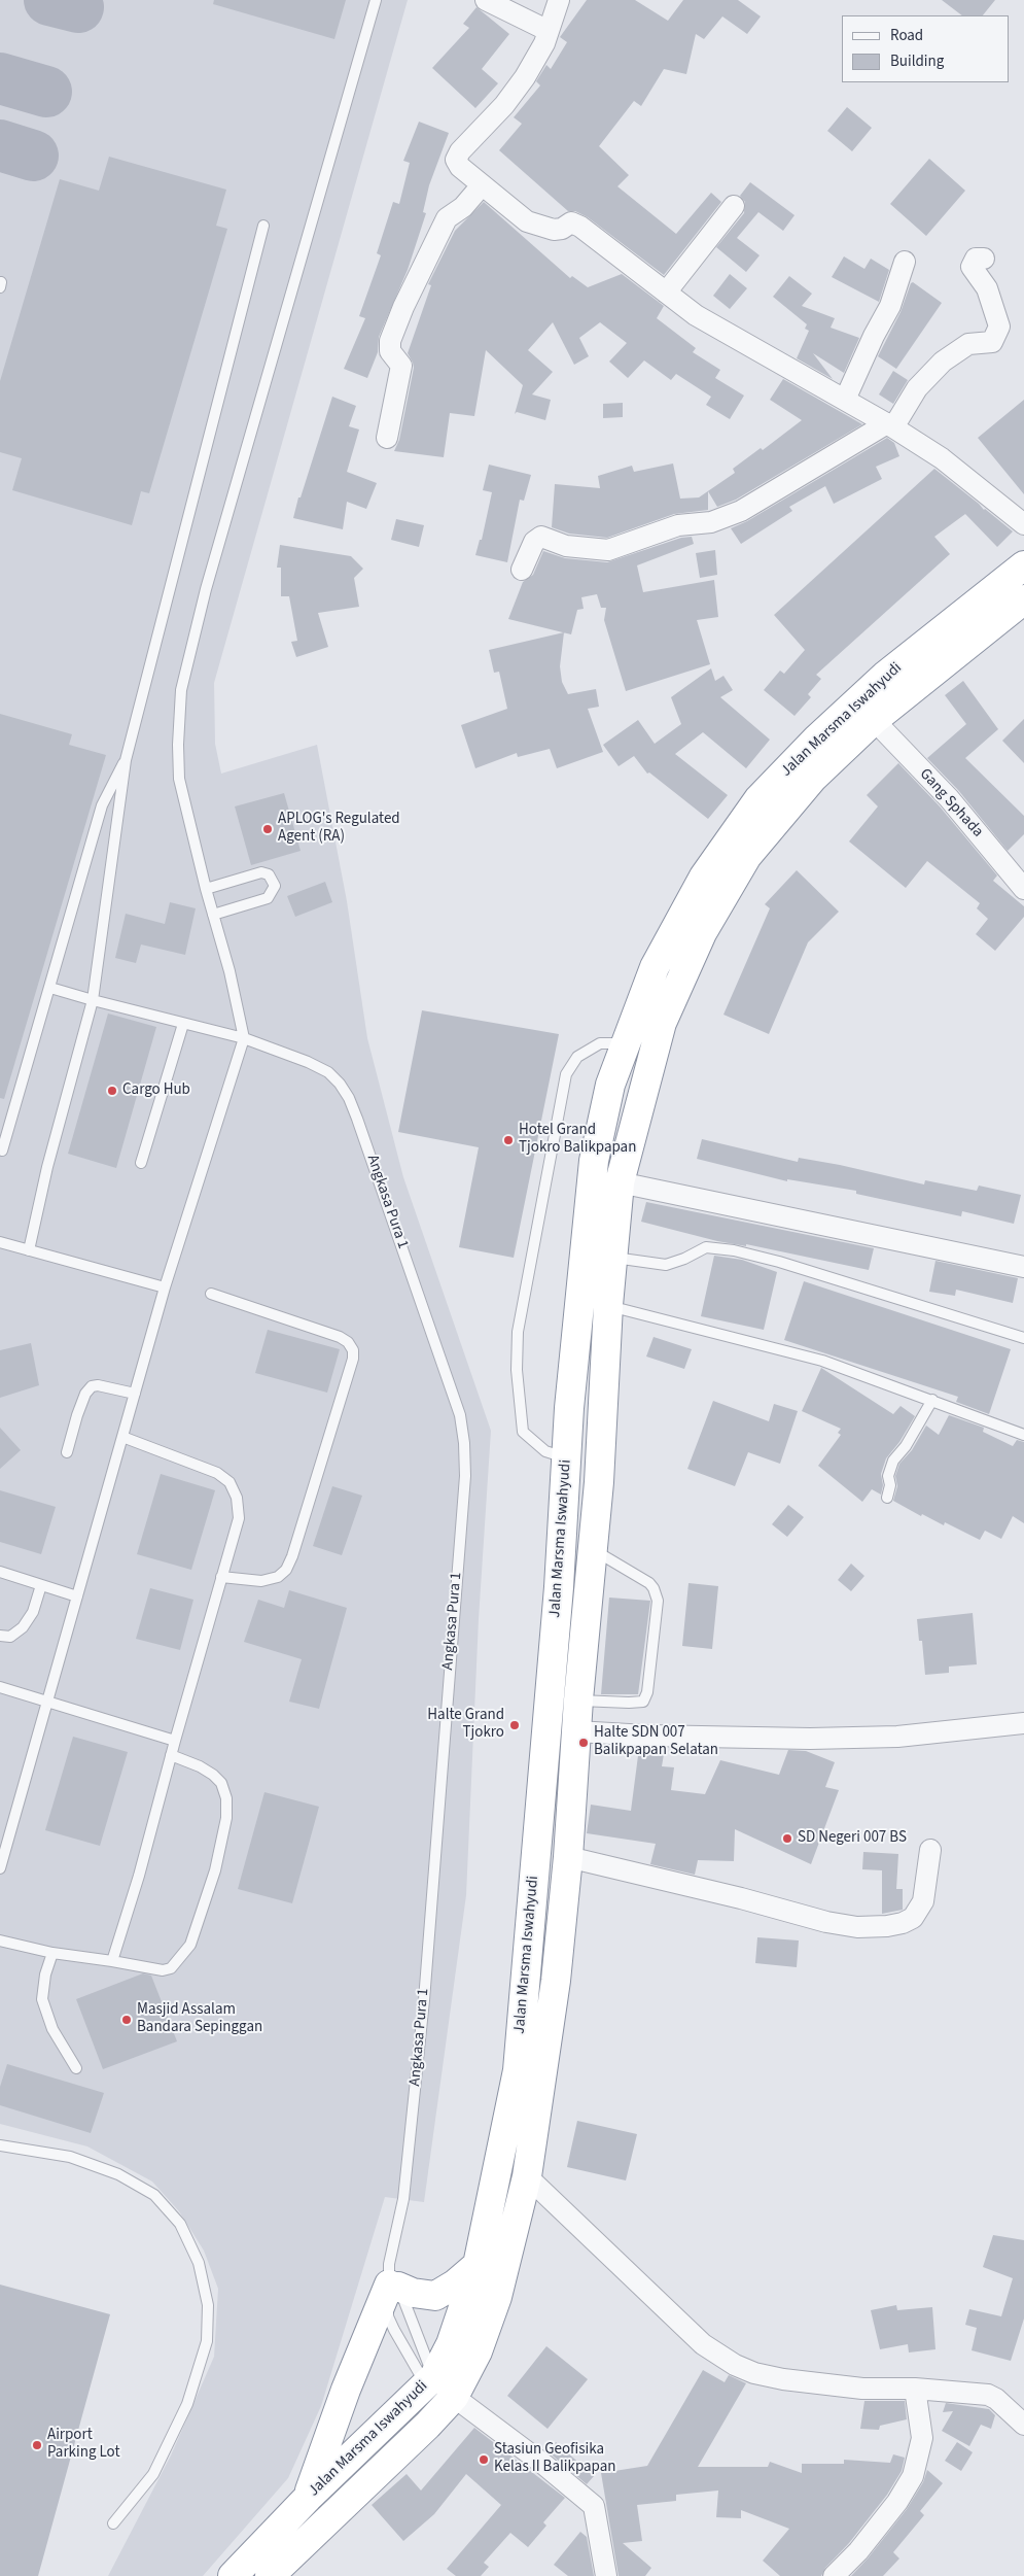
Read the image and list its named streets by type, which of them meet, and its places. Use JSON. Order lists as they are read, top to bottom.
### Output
{
  "streets": {
    "highway": ["Jalan Marsma Iswahyudi"],
    "street": ["Gang Sphada"],
    "lane": ["Angkasa Pura 1"]
  },
  "crossings": [
    ["Jalan Marsma Iswahyudi", "Gang Sphada"],
    ["Jalan Marsma Iswahyudi", "Angkasa Pura 1"]
  ],
  "places": [
    "APLOG's Regulated Agent (RA)",
    "Cargo Hub",
    "Hotel Grand Tjokro Balikpapan",
    "Halte Grand Tjokro",
    "Halte SDN 007 Balikpapan Selatan",
    "SD Negeri 007 BS",
    "Masjid Assalam Bandara Sepinggan",
    "Airport Parking Lot",
    "Stasiun Geofisika Kelas II Balikpapan"
  ],
  "legend": ["Road", "Building"]
}
